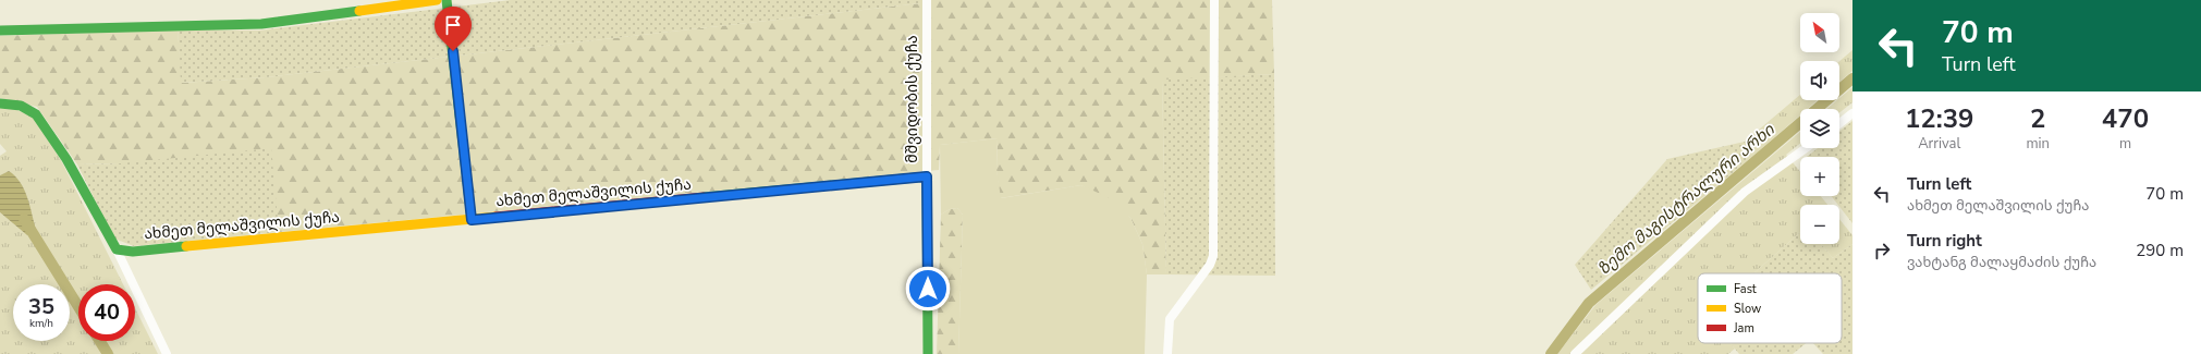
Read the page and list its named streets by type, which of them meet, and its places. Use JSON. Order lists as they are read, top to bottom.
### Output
{
  "streets": {
    "street": ["მშვიდობის ქუჩა", "ახმეთ მელაშვილის ქუჩა"]
  },
  "crossings": [
    ["მშვიდობის ქუჩა", "ახმეთ მელაშვილის ქუჩა"]
  ],
  "water": ["ზემო მაგისტრალური არხი"],
  "legend": ["Fast", "Slow", "Jam"],
  "north": "top left",
  "page": {
    "turn": ["70 m", "Turn left"],
    "map_buttons": ["+", "−"],
    "eta": [
      "12:39",
      "Arrival",
      "2",
      "min",
      "470",
      "m"
    ],
    "list": [
      {
        "name": "Turn left",
        "note": "ახმეთ მელაშვილის ქუჩა",
        "value": "70 m"
      },
      {
        "name": "Turn right",
        "note": "ვახტანგ მალაყმაძის ქუჩა",
        "value": "290 m"
      }
    ],
    "speed": "35 km/h",
    "limit": "40"
  }
}
